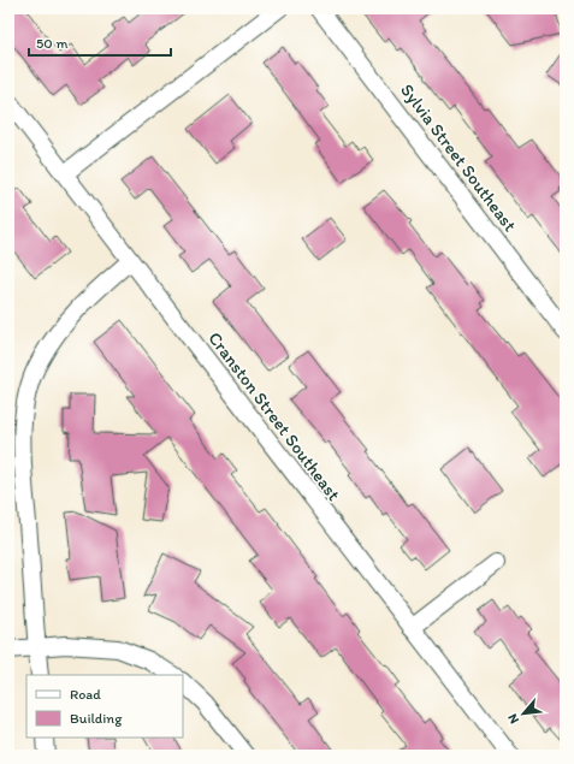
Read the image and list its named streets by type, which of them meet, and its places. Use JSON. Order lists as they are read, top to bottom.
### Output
{
  "streets": {
    "street": ["Sylvia Street Southeast", "Cranston Street Southeast"]
  },
  "legend": ["Road", "Building"],
  "scale_bar": "50 m",
  "north": "bottom left"
}
